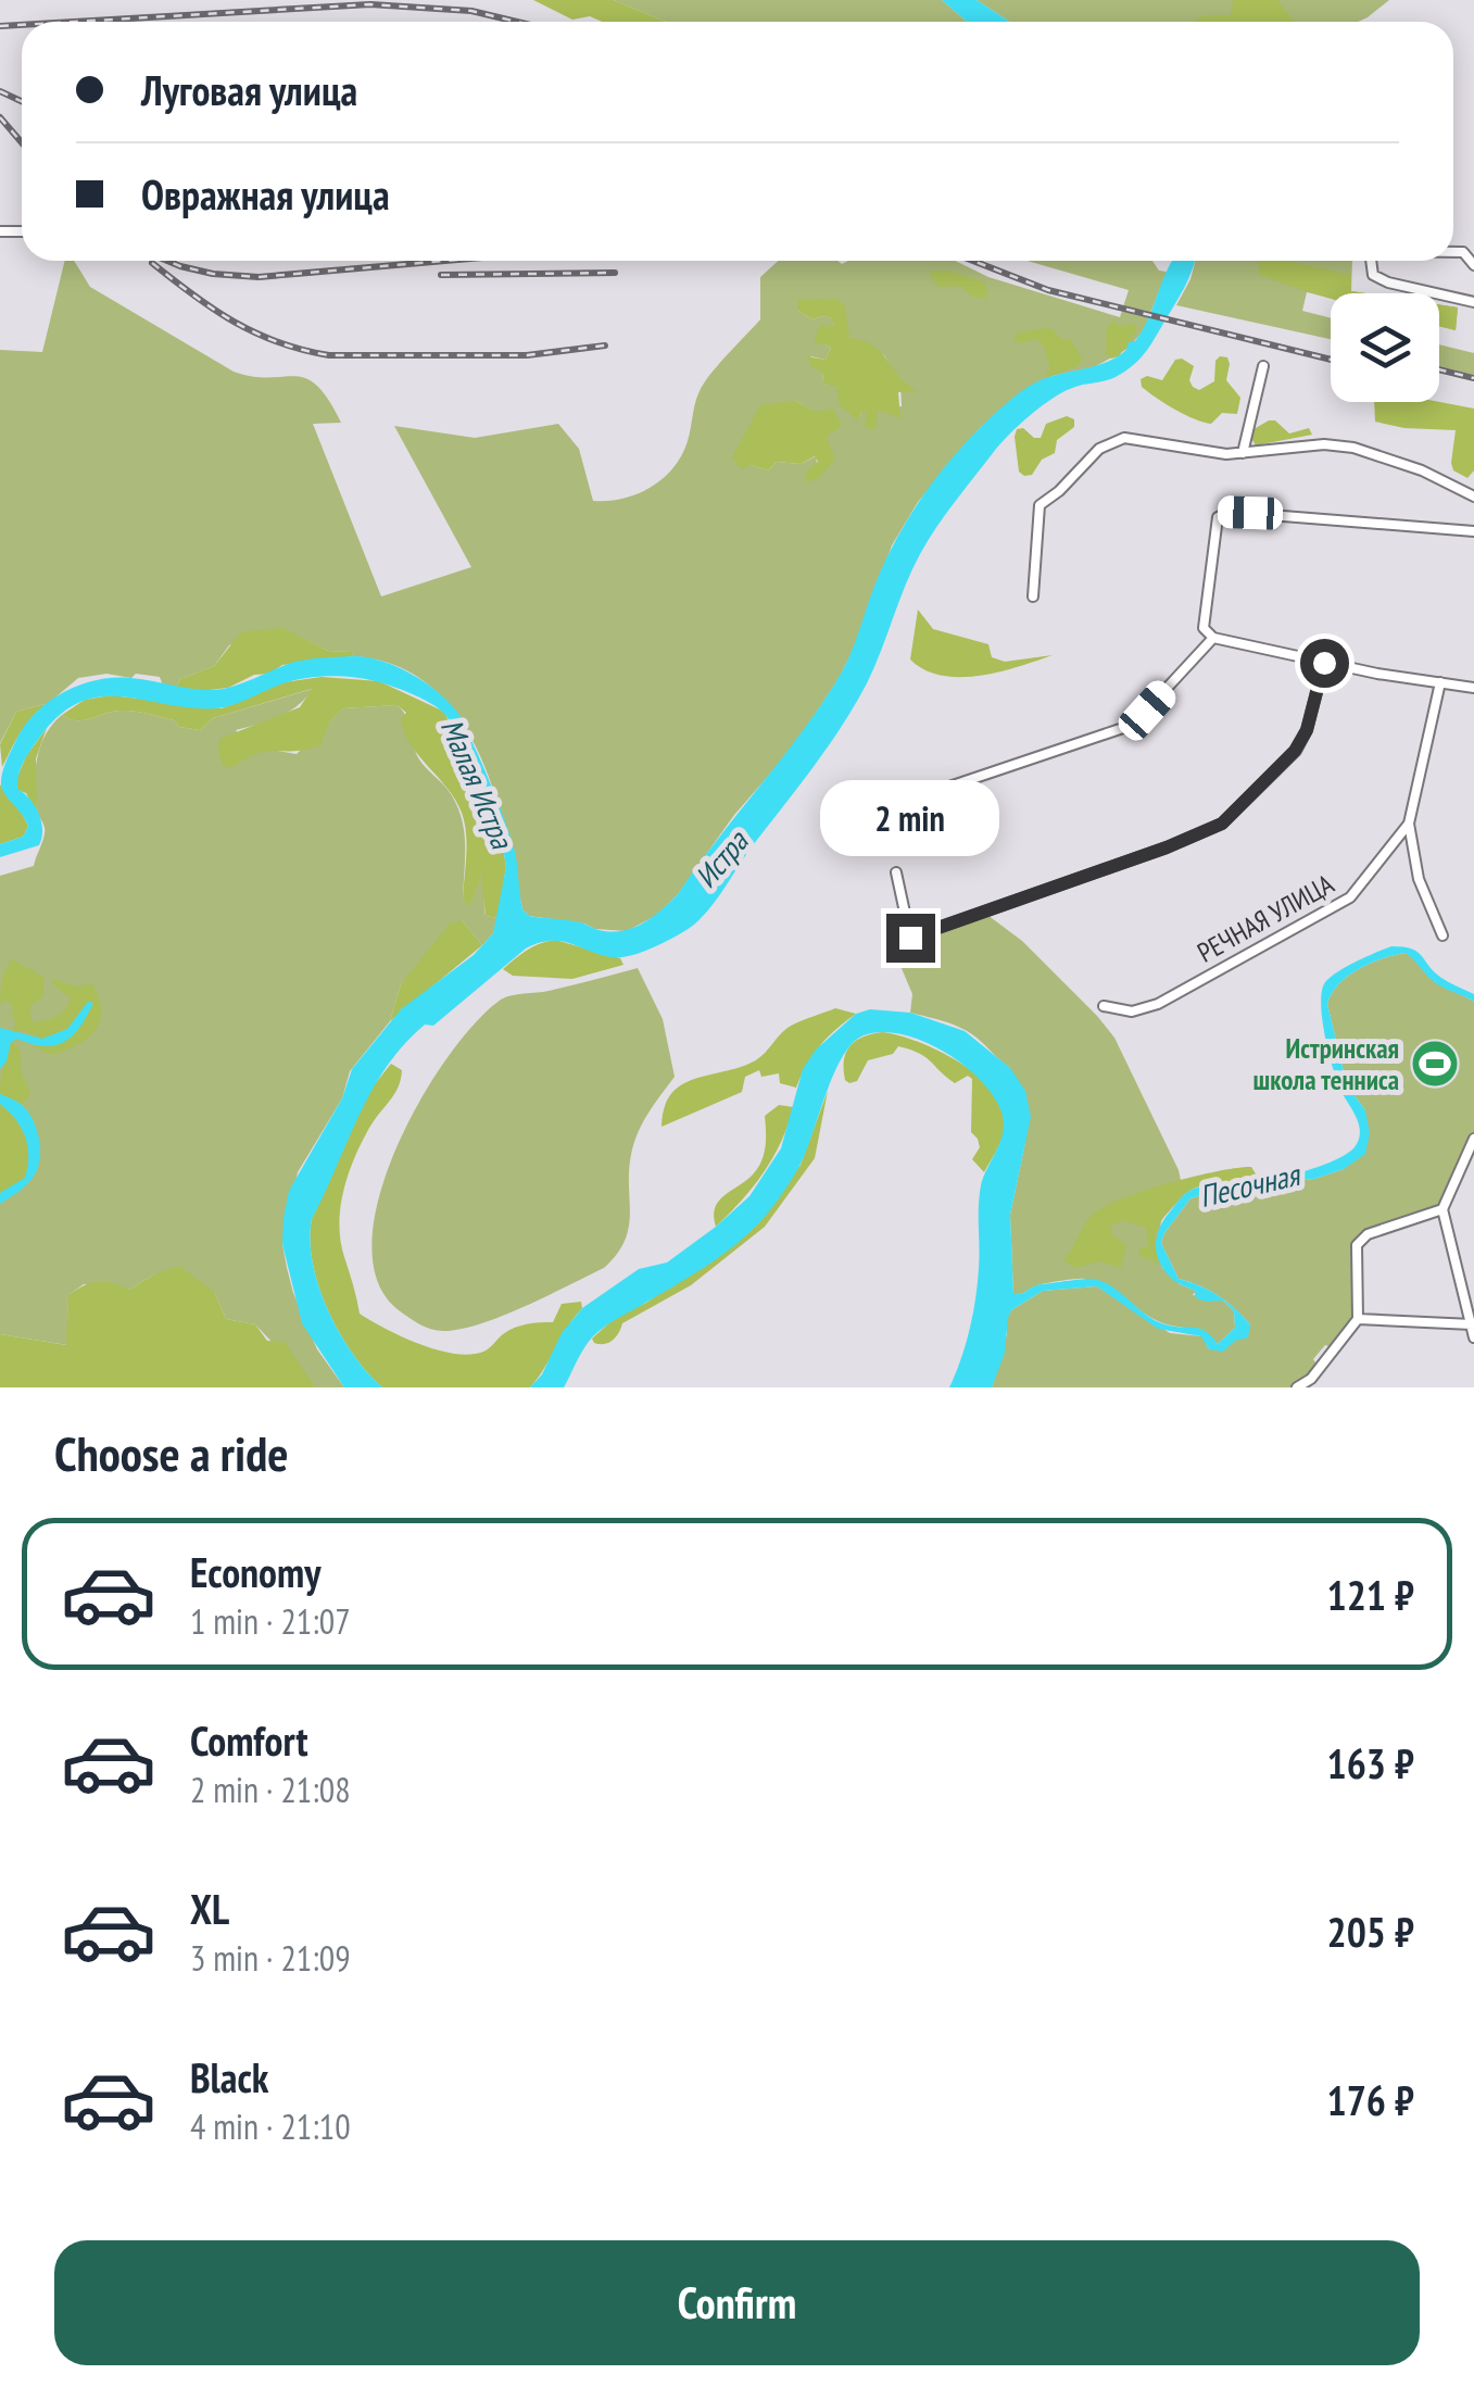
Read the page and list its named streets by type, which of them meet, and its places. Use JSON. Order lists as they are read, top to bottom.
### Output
{
  "streets": {
    "street": ["РЕЧНАЯ УЛИЦА"]
  },
  "water": ["Малая Истра", "Истра", "Песочная"],
  "places": {
    "sports": ["Истринская школа тенниса"]
  },
  "page": {
    "banner": ["Луговая улица", "Овражная улица"],
    "bubble": "2 min",
    "heading": "Choose a ride",
    "list": [
      {
        "name": "Economy",
        "note": "1 min · 21:07",
        "value": "121 ₽"
      },
      {
        "name": "Comfort",
        "note": "2 min · 21:08",
        "value": "163 ₽"
      },
      {
        "name": "XL",
        "note": "3 min · 21:09",
        "value": "205 ₽"
      },
      {
        "name": "Black",
        "note": "4 min · 21:10",
        "value": "176 ₽"
      }
    ],
    "buttons": "Confirm"
  }
}
